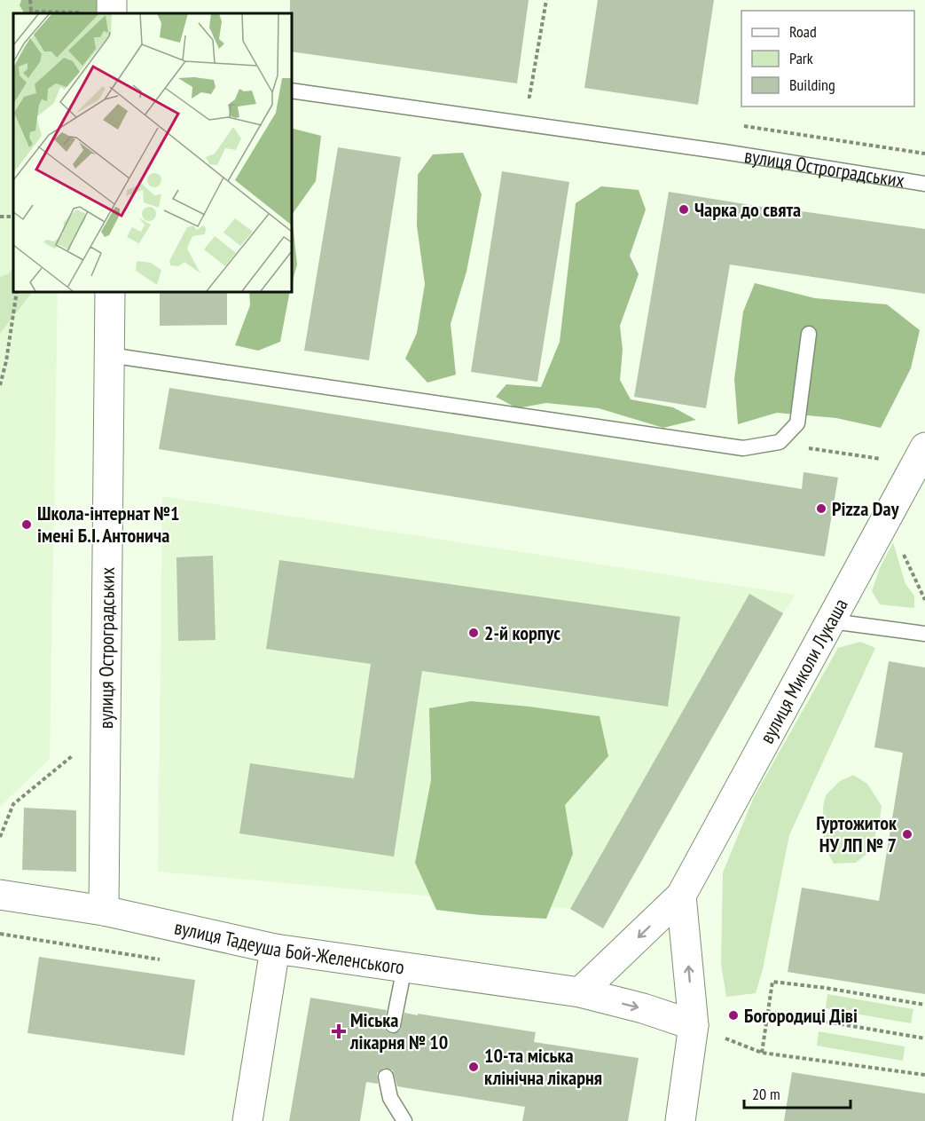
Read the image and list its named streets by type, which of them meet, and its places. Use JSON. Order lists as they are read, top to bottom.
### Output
{
  "streets": {
    "street": ["вулиця Остроградських", "вулиця Миколи Лукаша", "вулиця Тадеуша Бой-Желенського"]
  },
  "crossings": [
    ["вулиця Остроградських", "вулиця Тадеуша Бой-Желенського"],
    ["вулиця Миколи Лукаша", "вулиця Тадеуша Бой-Желенського"]
  ],
  "places": {
    "other": [
      "Чарка до свята",
      "Pizza Day",
      "Школа-інтернат №1 імені Б.І. Антонича",
      "2-й корпус",
      "Гуртожиток НУ ЛП № 7",
      "Богородиці Діві",
      "10-та міська клінічна лікарня"
    ],
    "health": ["Міська лікарня № 10"]
  },
  "legend": ["Road", "Park", "Building"],
  "scale_bar": "20 m"
}
